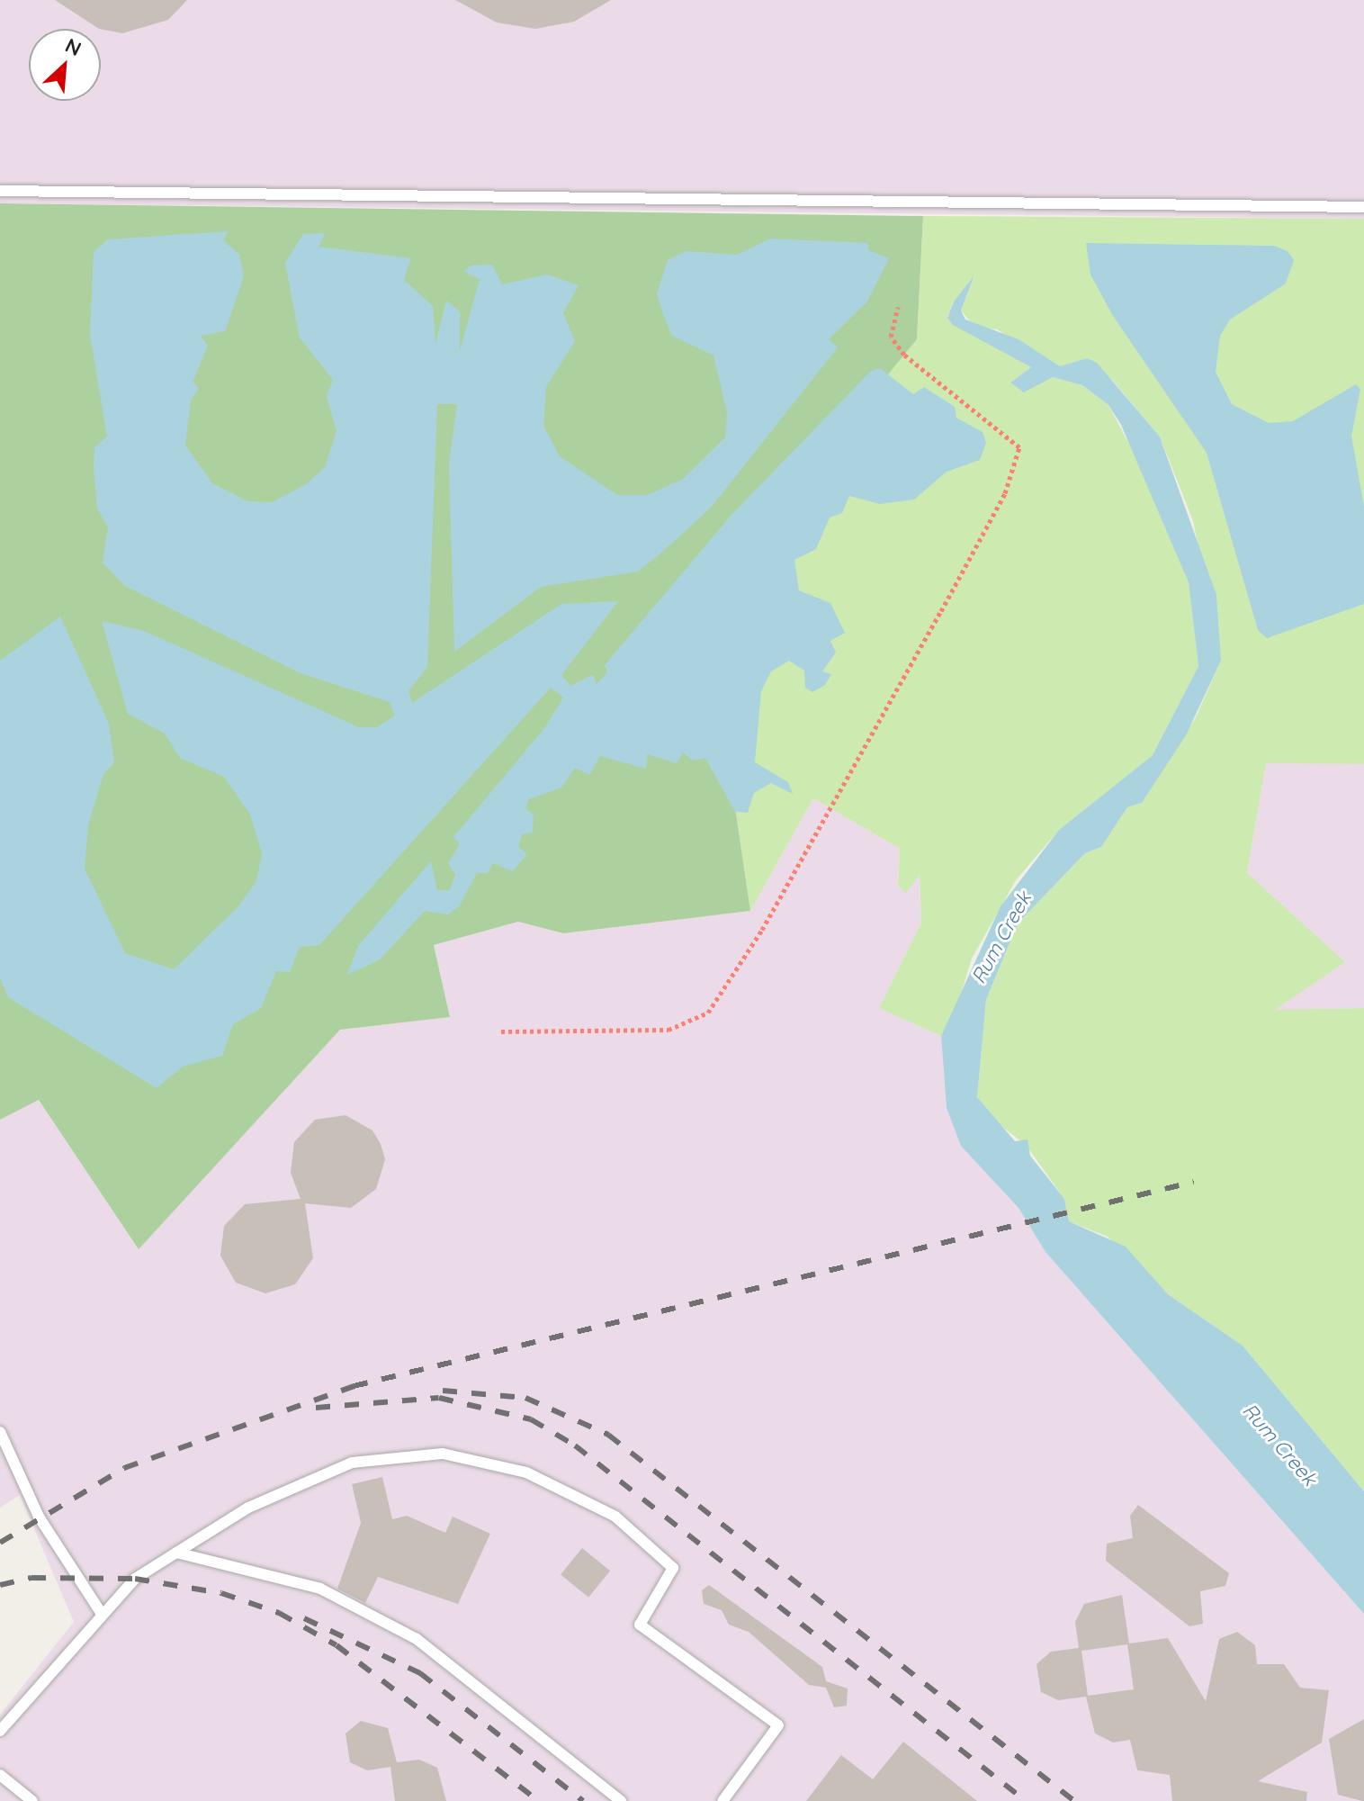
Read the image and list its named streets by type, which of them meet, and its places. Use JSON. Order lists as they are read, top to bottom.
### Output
{
  "water": ["Rum Creek"],
  "north": "top right"
}
